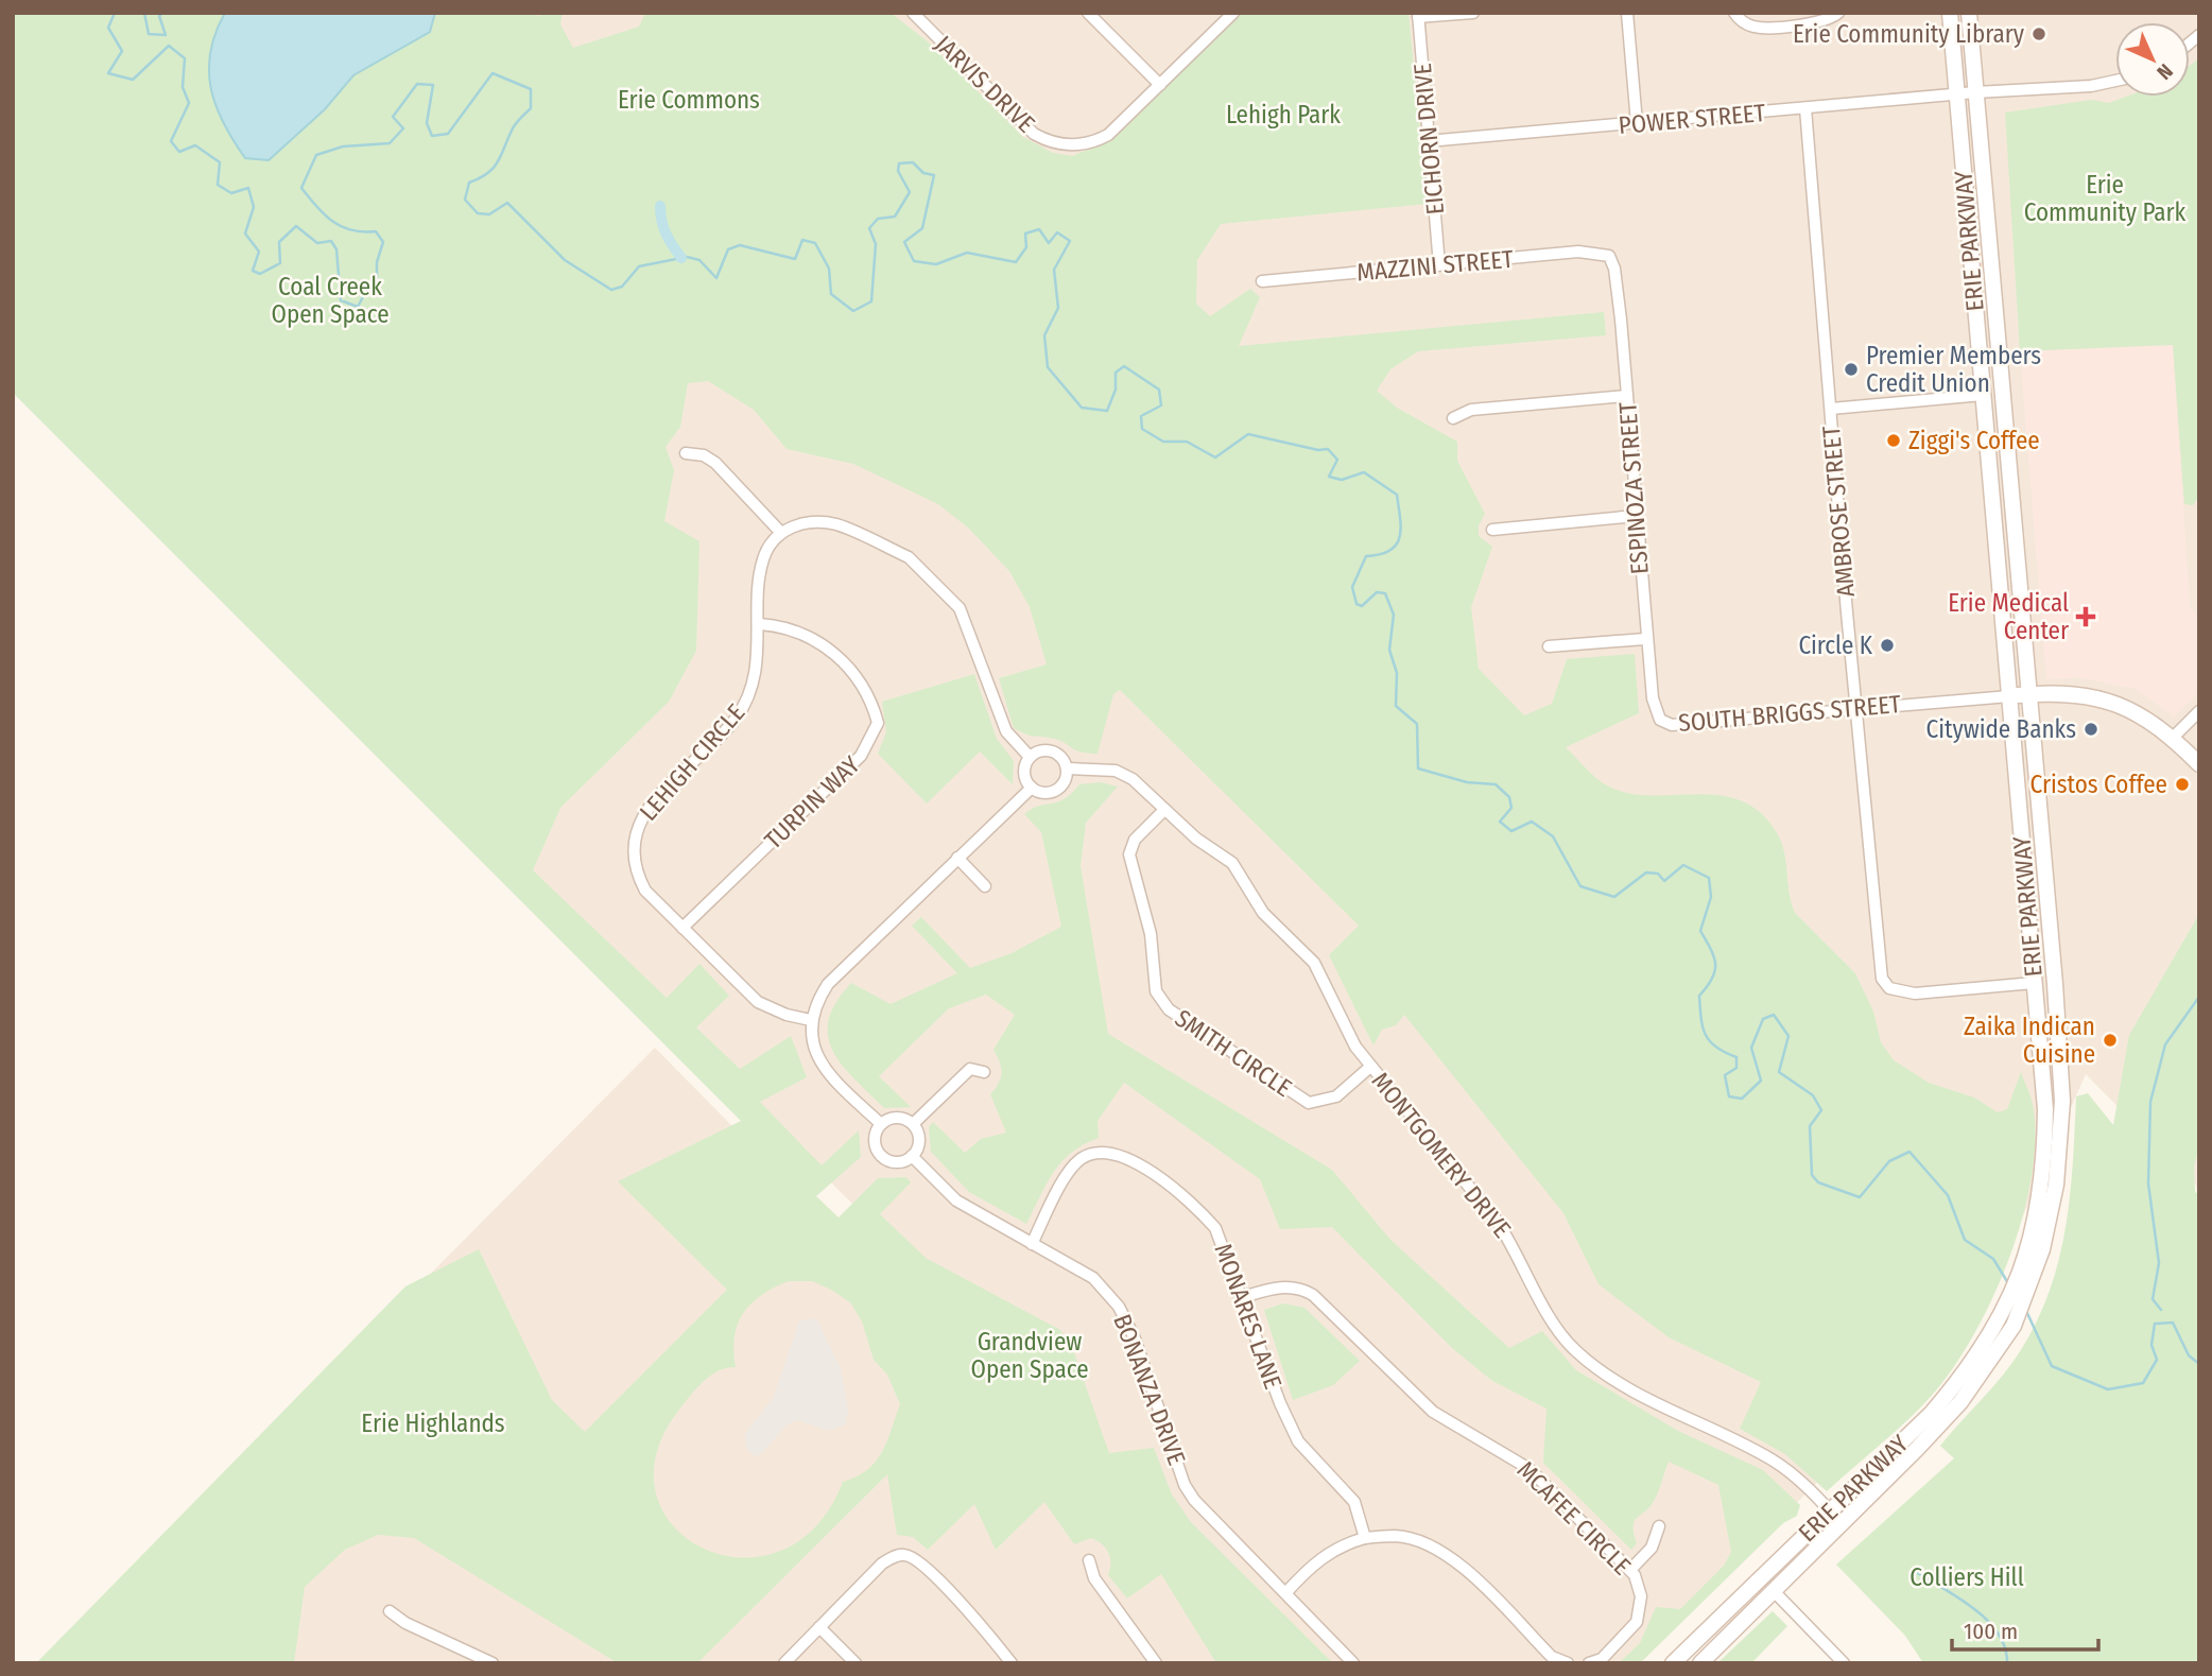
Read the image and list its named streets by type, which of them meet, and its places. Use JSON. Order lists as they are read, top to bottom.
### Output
{
  "streets": {
    "main road": ["ERIE PARKWAY"],
    "street": [
      "JARVIS DRIVE",
      "POWER STREET",
      "EICHORN DRIVE",
      "MAZZINI STREET",
      "ESPINOZA STREET",
      "AMBROSE STREET",
      "SOUTH BRIGGS STREET",
      "LEHIGH CIRCLE",
      "TURPIN WAY",
      "SMITH CIRCLE",
      "MONTGOMERY DRIVE",
      "MONARES LANE",
      "BONANZA DRIVE",
      "MCAFEE CIRCLE"
    ]
  },
  "crossings": [
    ["POWER STREET", "EICHORN DRIVE"],
    ["POWER STREET", "ERIE PARKWAY"],
    ["POWER STREET", "AMBROSE STREET"],
    ["EICHORN DRIVE", "MAZZINI STREET"],
    ["ERIE PARKWAY", "AMBROSE STREET"],
    ["ERIE PARKWAY", "SOUTH BRIGGS STREET"],
    ["ERIE PARKWAY", "MONTGOMERY DRIVE"],
    ["MAZZINI STREET", "ESPINOZA STREET"],
    ["ESPINOZA STREET", "SOUTH BRIGGS STREET"],
    ["AMBROSE STREET", "SOUTH BRIGGS STREET"],
    ["LEHIGH CIRCLE", "TURPIN WAY"],
    ["SMITH CIRCLE", "MONTGOMERY DRIVE"],
    ["MONARES LANE", "BONANZA DRIVE"],
    ["MONARES LANE", "MCAFEE CIRCLE"]
  ],
  "parks": [
    "Erie Commons",
    "Lehigh Park",
    "Erie Community Park",
    "Coal Creek Open Space",
    "Grandview Open Space",
    "Erie Highlands",
    "Colliers Hill"
  ],
  "places": {
    "other": [
      "Erie Community Library",
      "Premier Members Credit Union",
      "Ziggi's Coffee",
      "Circle K",
      "Citywide Banks",
      "Cristos Coffee",
      "Zaika Indican Cuisine"
    ],
    "health": ["Erie Medical Center"]
  },
  "scale_bar": "100 m",
  "north": "bottom right"
}
